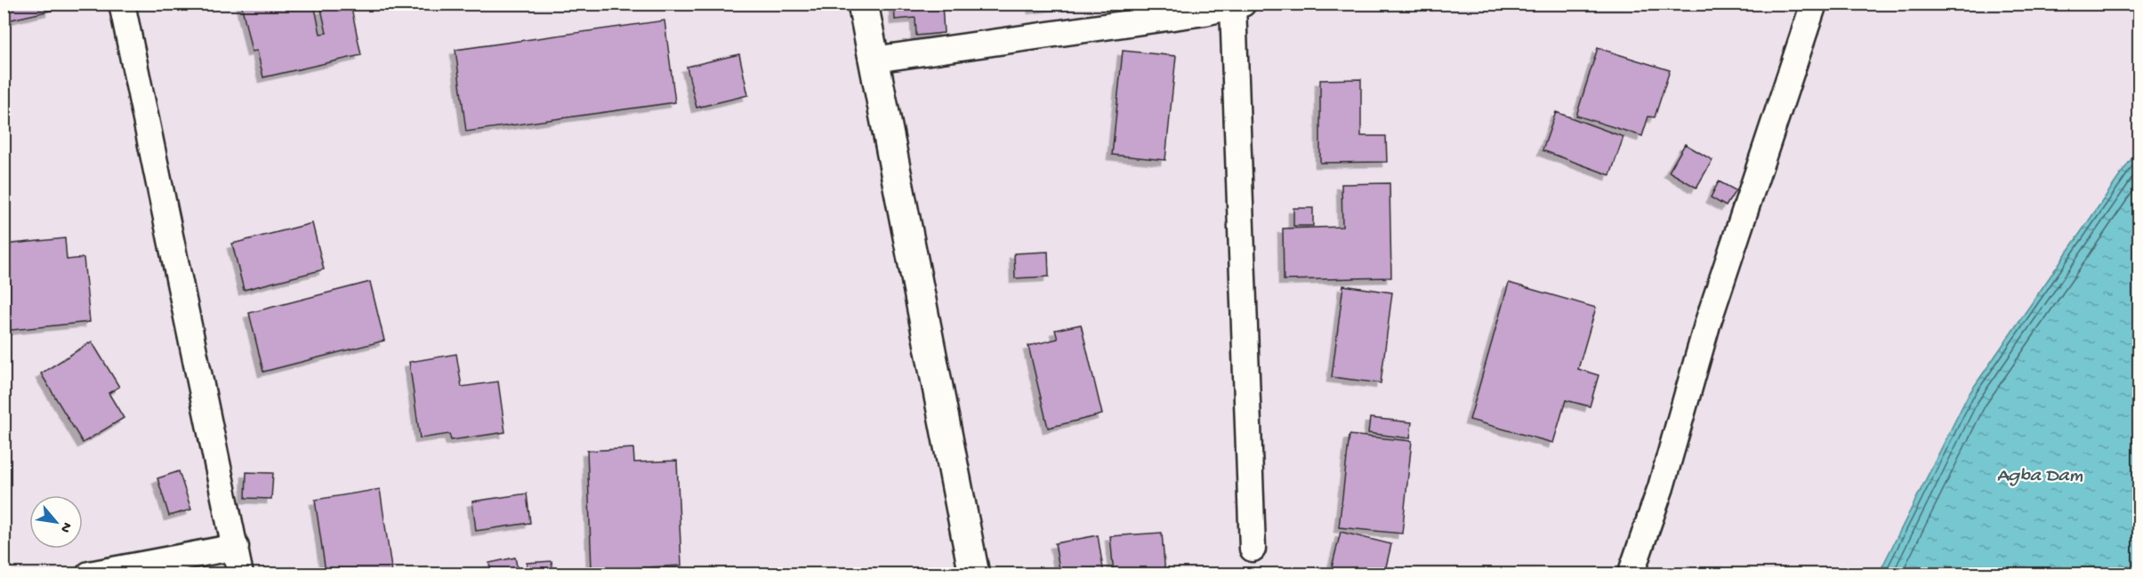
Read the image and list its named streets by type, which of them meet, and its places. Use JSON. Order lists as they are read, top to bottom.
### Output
{
  "water": ["Agba Dam"],
  "north": "bottom right"
}
